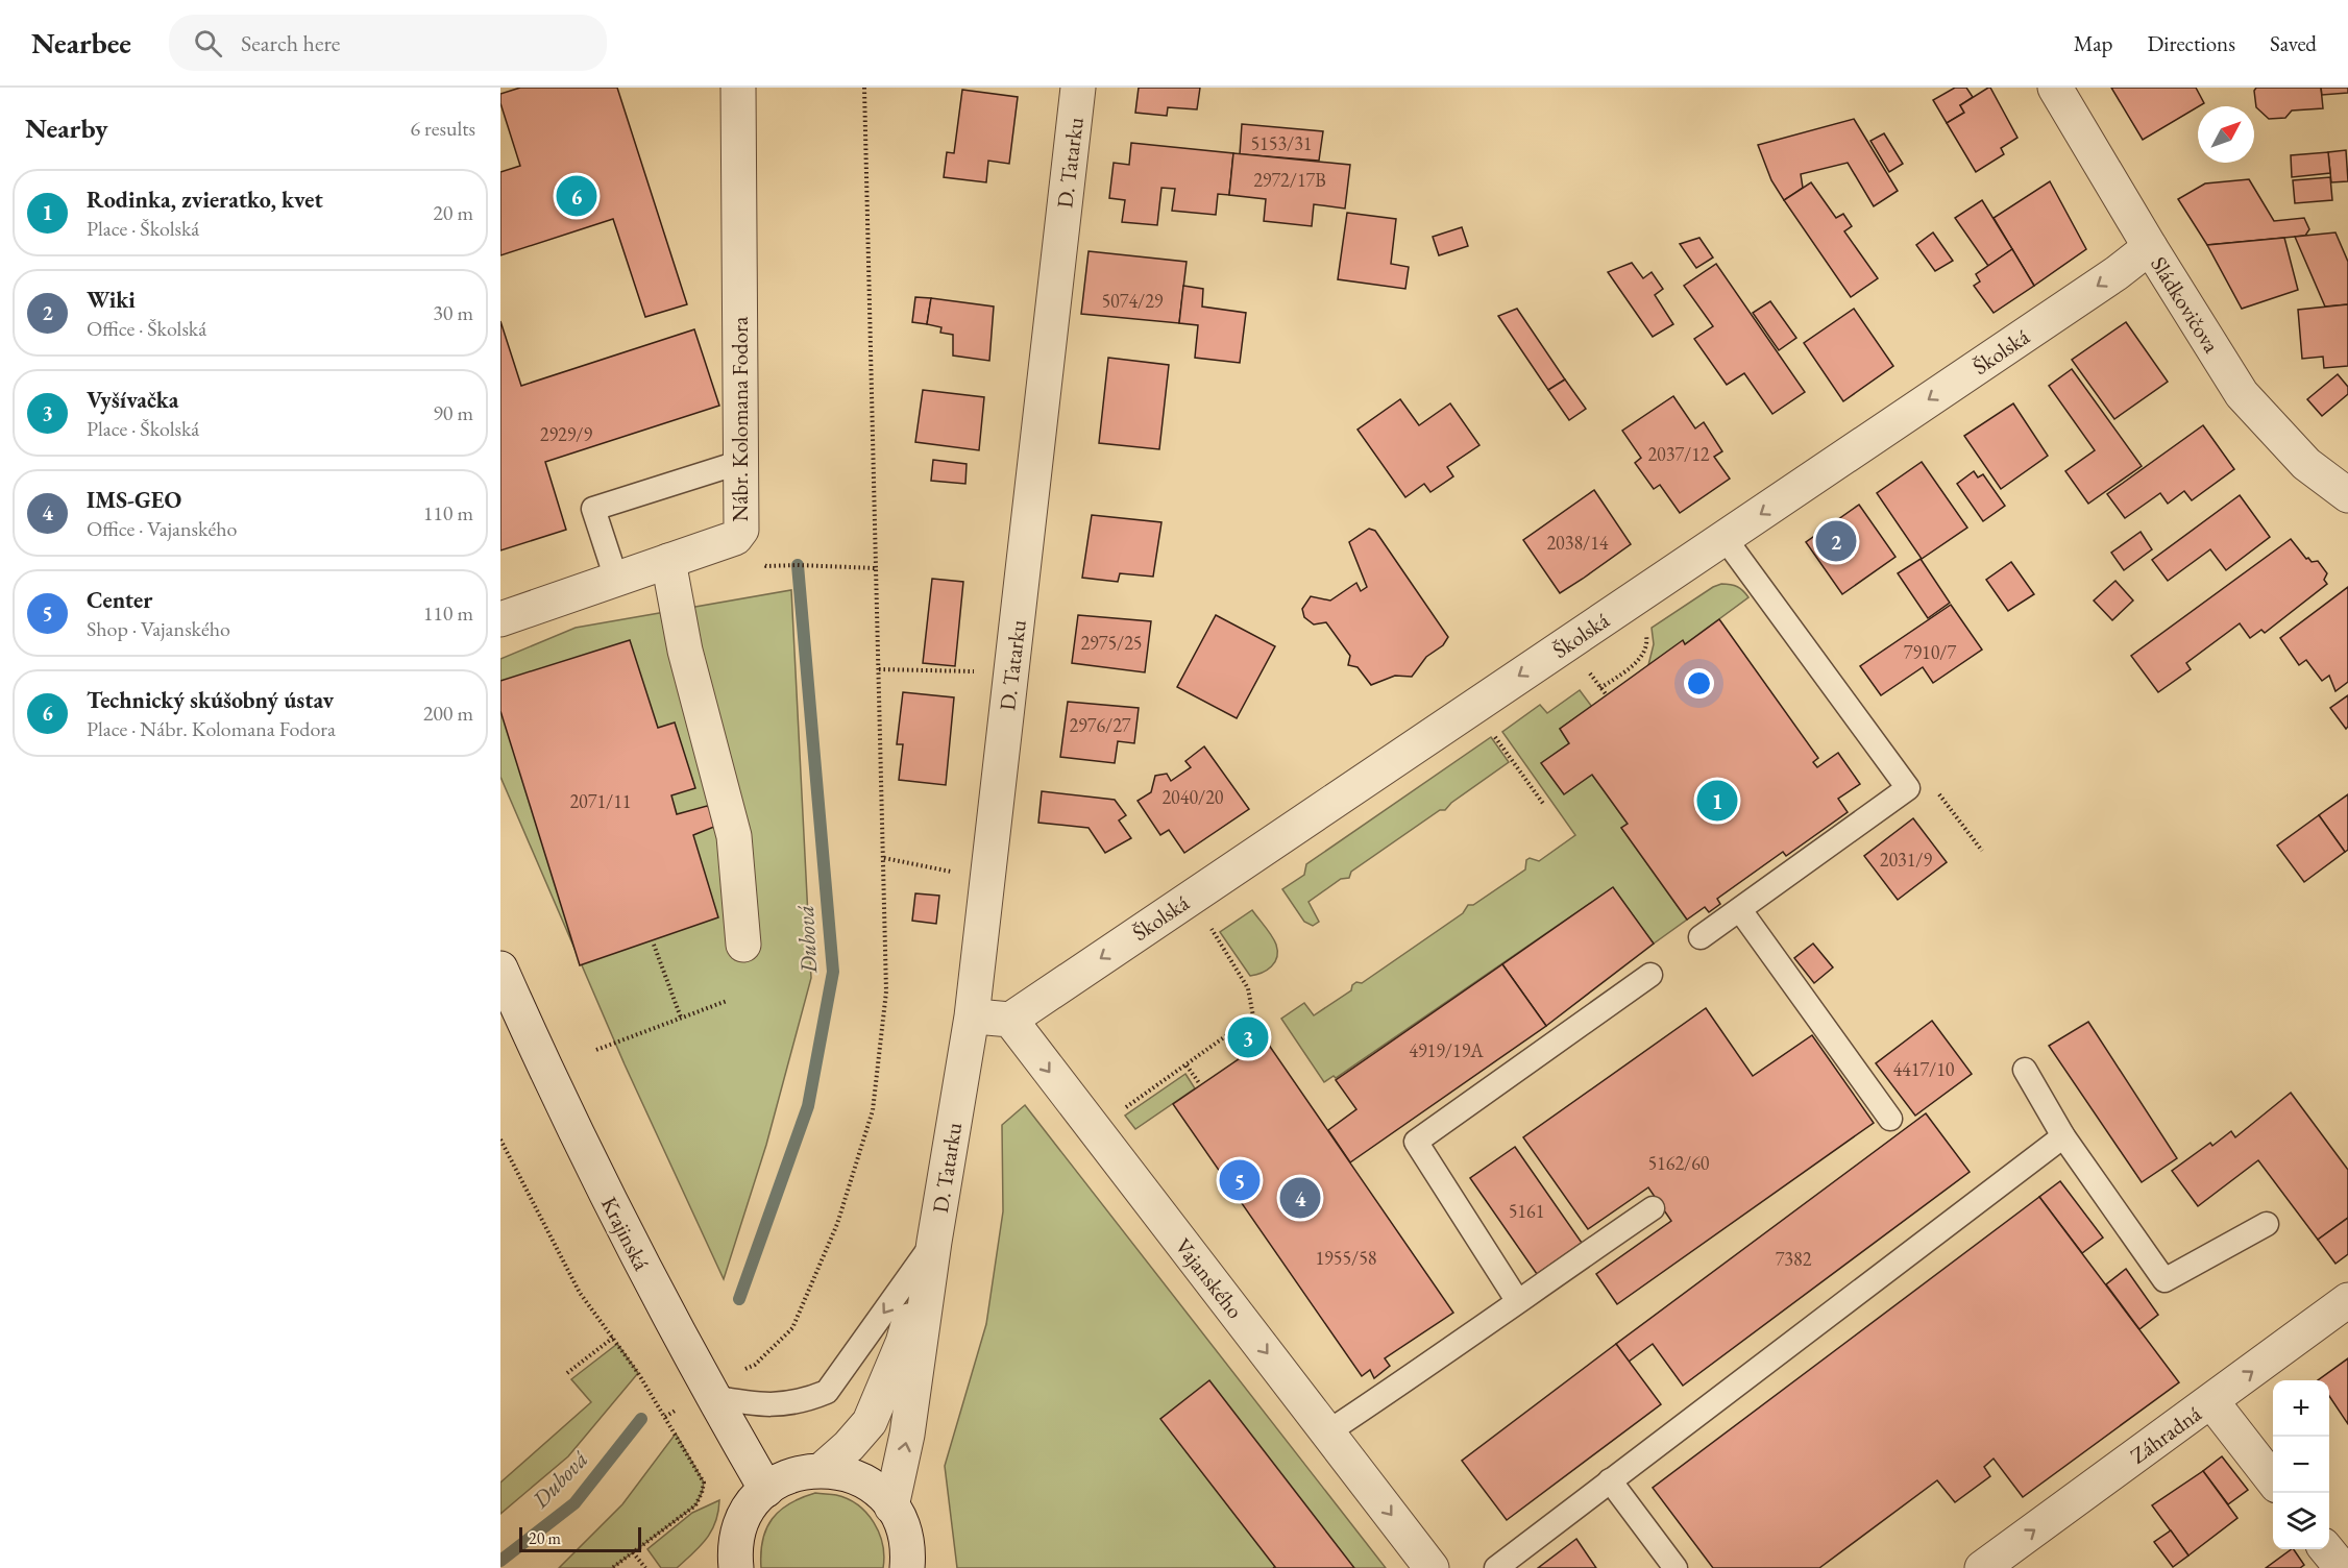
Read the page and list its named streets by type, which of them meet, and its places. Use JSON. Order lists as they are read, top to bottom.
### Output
{
  "streets": {
    "street": [
      "D. Tatarku",
      "Sládkovičova",
      "Školská",
      "Nábr. Kolomana Fodora",
      "Krajinská",
      "Vajanského",
      "Záhradná"
    ]
  },
  "crossings": [
    ["Sládkovičova", "Školská"],
    ["Školská", "Vajanského"]
  ],
  "one_way": ["Školská", "Vajanského", "Záhradná"],
  "water": ["Dubová"],
  "house_numbers": [
    "5153/31",
    "2972/17B",
    "5074/29",
    "2929/9",
    "2037/12",
    "2038/14",
    "2975/25",
    "7910/7",
    "2976/27",
    "2040/20",
    "2071/11",
    "2031/9",
    "4919/19A",
    "4417/10",
    "5162/60",
    "5161",
    "1955/58",
    "7382"
  ],
  "scale_bar": "20 m",
  "north": "top right",
  "page": {
    "header": "Nearbee",
    "search": "Search here",
    "nav": ["Map", "Directions", "Saved"],
    "heading": ["Nearby", "6 results"],
    "list": [
      {
        "mark": "1",
        "name": "Rodinka, zvieratko, kvet",
        "note": "Place · Školská",
        "value": "20 m"
      },
      {
        "mark": "2",
        "name": "Wiki",
        "note": "Office · Školská",
        "value": "30 m"
      },
      {
        "mark": "3",
        "name": "Vyšívačka",
        "note": "Place · Školská",
        "value": "90 m"
      },
      {
        "mark": "4",
        "name": "IMS-GEO",
        "note": "Office · Vajanského",
        "value": "110 m"
      },
      {
        "mark": "5",
        "name": "Center",
        "note": "Shop · Vajanského",
        "value": "110 m"
      },
      {
        "mark": "6",
        "name": "Technický skúšobný ústav",
        "note": "Place · Nábr. Kolomana Fodora",
        "value": "200 m"
      }
    ],
    "pins": [
      "6",
      "2",
      "1",
      "3",
      "5",
      "4"
    ],
    "map_buttons": ["+", "−"],
    "scale": "20 m"
  }
}
